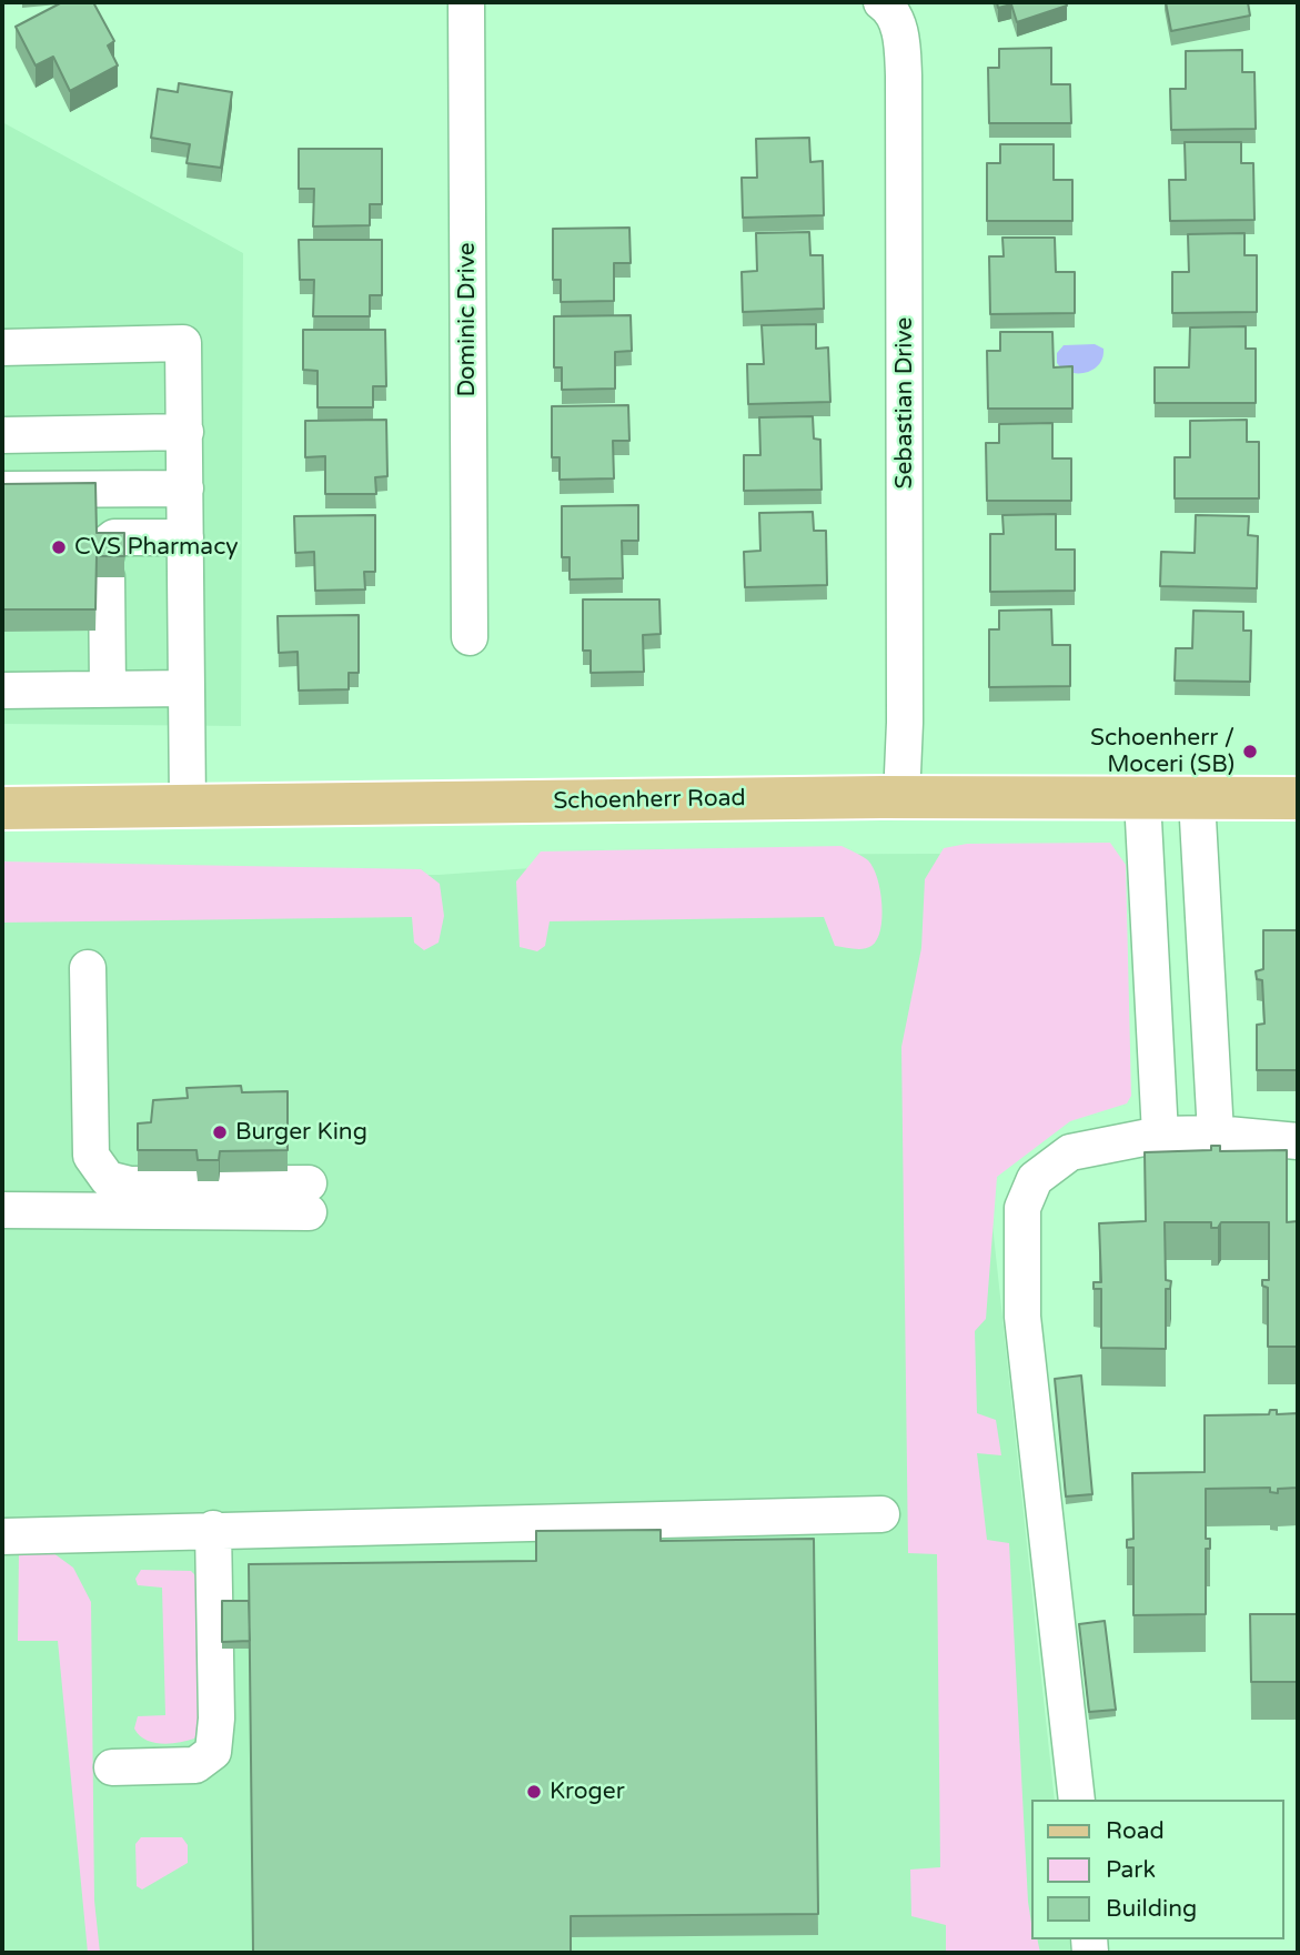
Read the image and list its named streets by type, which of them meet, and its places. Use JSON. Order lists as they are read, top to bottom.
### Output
{
  "streets": {
    "main road": ["Schoenherr Road"],
    "street": ["Dominic Drive", "Sebastian Drive"]
  },
  "crossings": [
    ["Sebastian Drive", "Schoenherr Road"]
  ],
  "places": [
    "CVS Pharmacy",
    "Schoenherr / Moceri (SB)",
    "Burger King",
    "Kroger"
  ],
  "legend": ["Road", "Park", "Building"]
}
